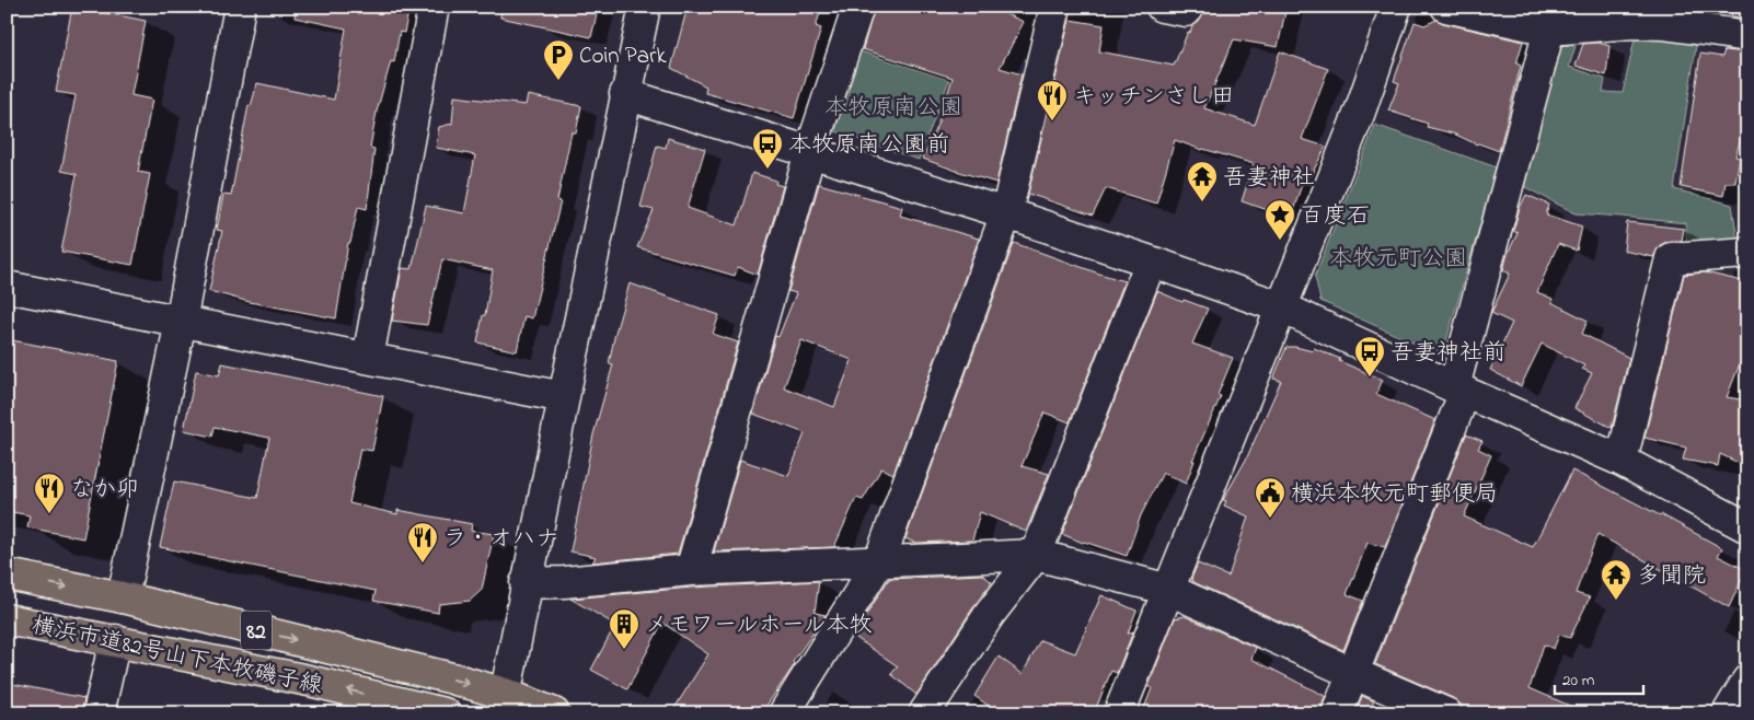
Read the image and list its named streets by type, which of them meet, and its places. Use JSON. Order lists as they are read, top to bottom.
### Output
{
  "streets": {
    "main road": ["82", "横浜市道82号山下本牧磯子線"]
  },
  "parks": ["本牧原南公園", "本牧元町公園"],
  "places": {
    "parking": ["Coin Park"],
    "restaurant": ["キッチンさし田", "なか卯", "ラ・オハナ"],
    "bus stop": ["本牧原南公園前", "吾妻神社前"],
    "temple": ["吾妻神社", "多聞院"],
    "place": ["百度石"],
    "public building": ["横浜本牧元町郵便局"],
    "building": ["メモワールホール本牧"]
  },
  "scale_bar": "20 m"
}
